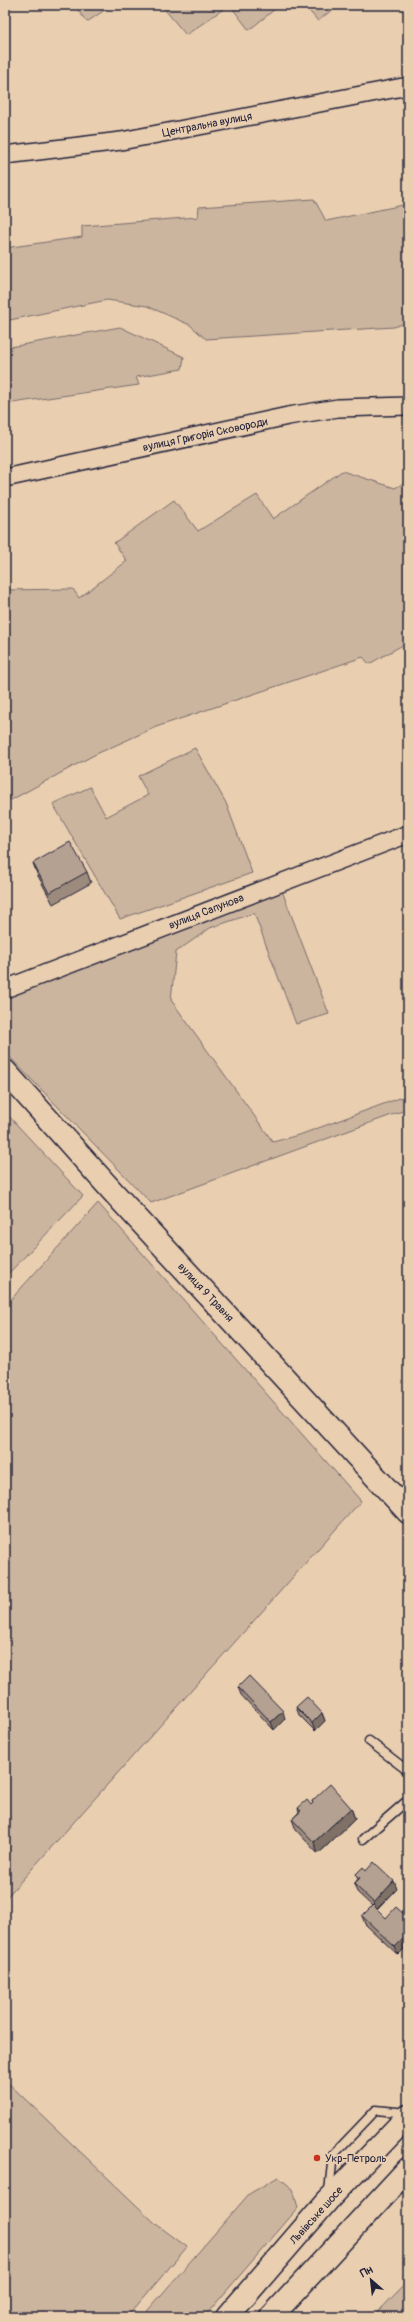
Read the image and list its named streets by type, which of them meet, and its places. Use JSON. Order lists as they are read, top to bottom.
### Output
{
  "streets": {
    "street": [
      "Центральна вулиця",
      "вулиця Григорія Сковороди",
      "вулиця Сапунова",
      "вулиця 9 Травня",
      "Львівське шосе"
    ]
  },
  "places": ["Укр-Петроль"],
  "north": "top left"
}
